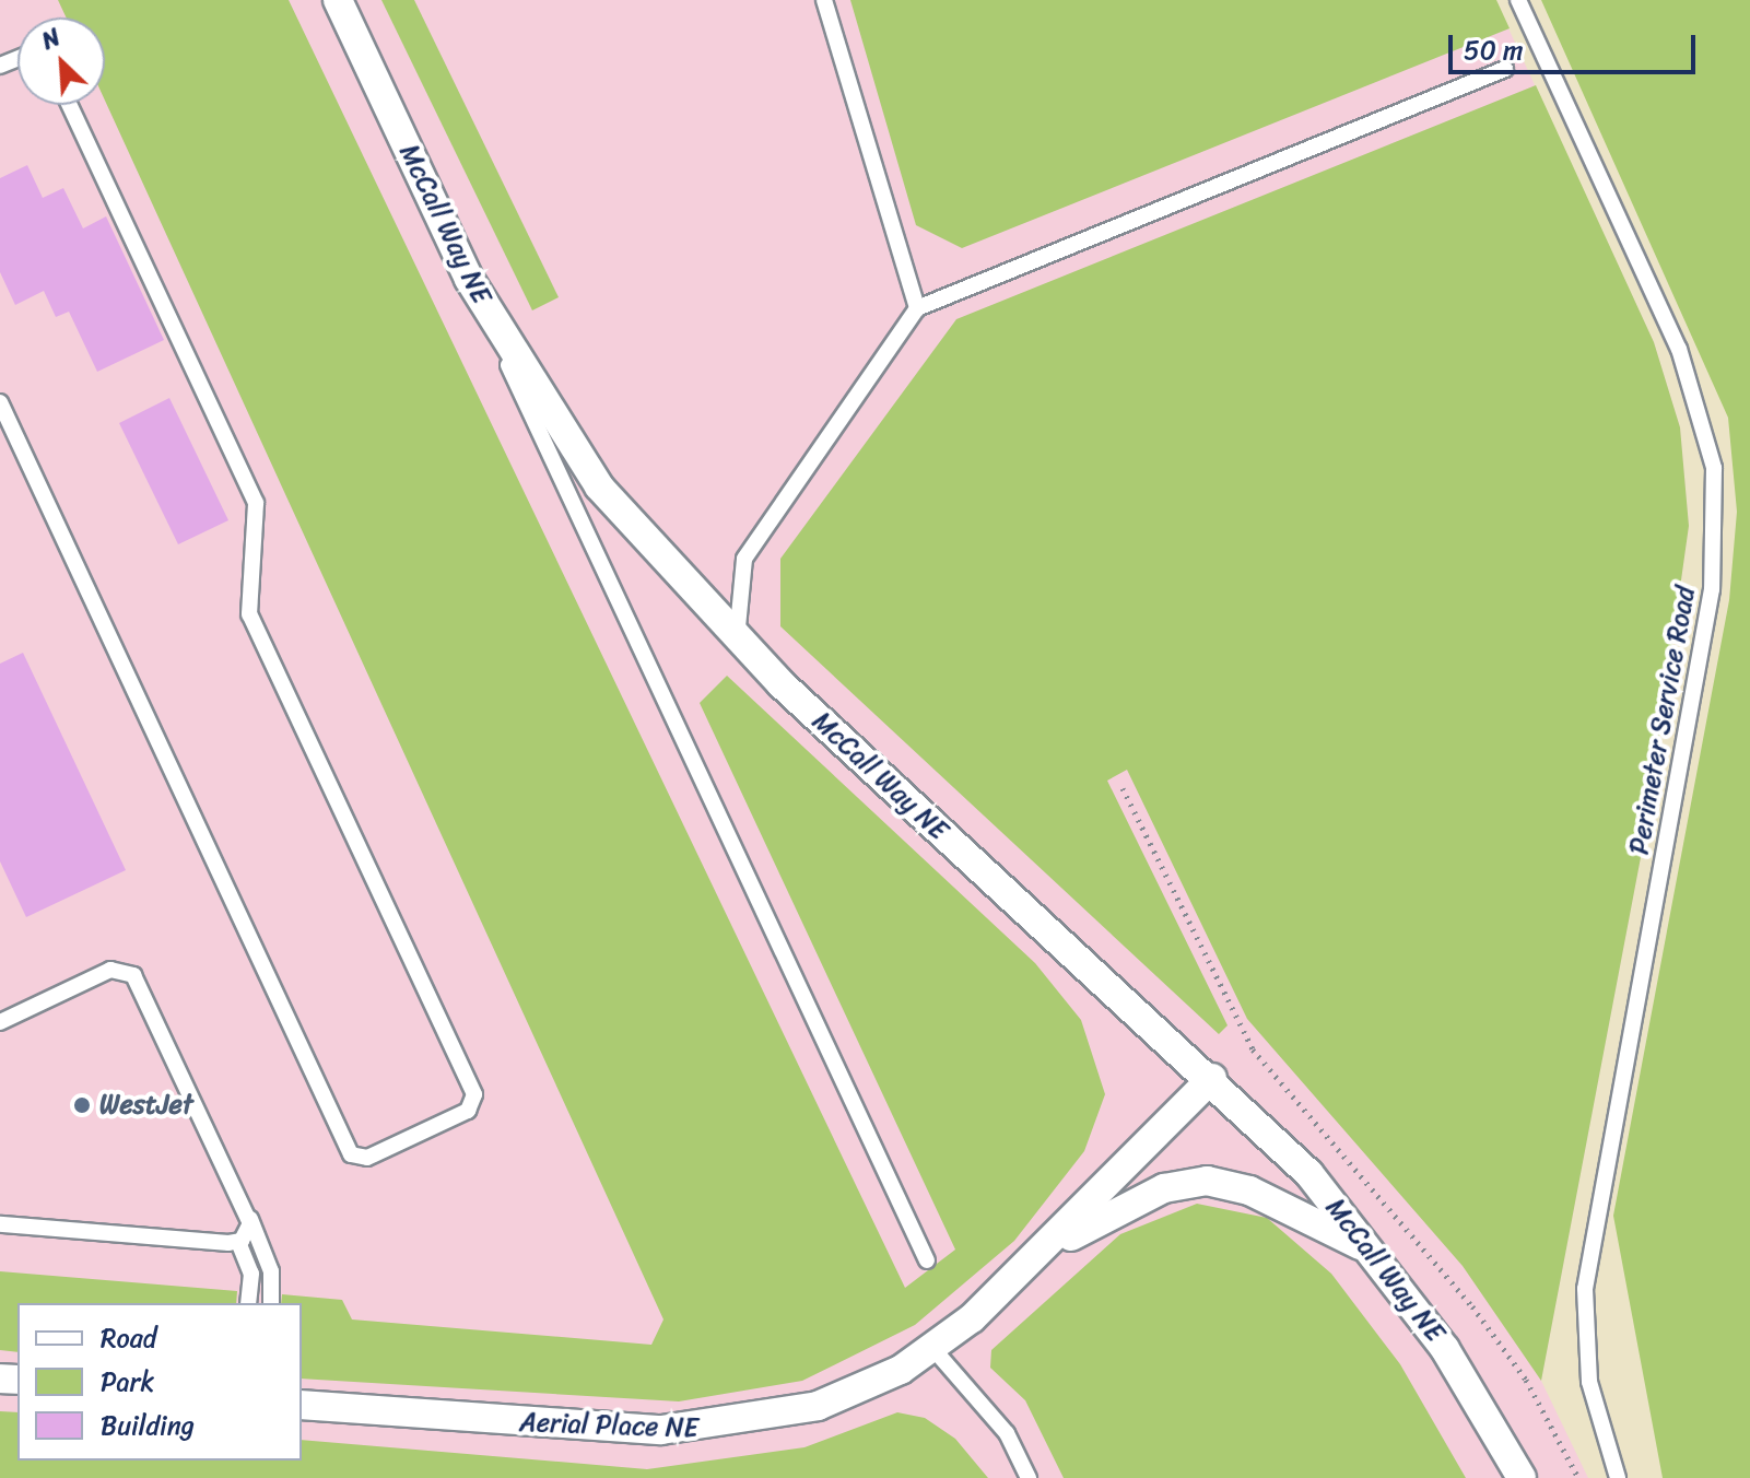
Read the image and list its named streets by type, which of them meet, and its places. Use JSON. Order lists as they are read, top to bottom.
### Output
{
  "streets": {
    "street": ["McCall Way NE", "Aerial Place NE"],
    "lane": ["Perimeter Service Road"]
  },
  "crossings": [
    ["McCall Way NE", "Aerial Place NE"]
  ],
  "places": ["WestJet"],
  "legend": ["Road", "Park", "Building"],
  "scale_bar": "50 m",
  "north": "top left"
}
